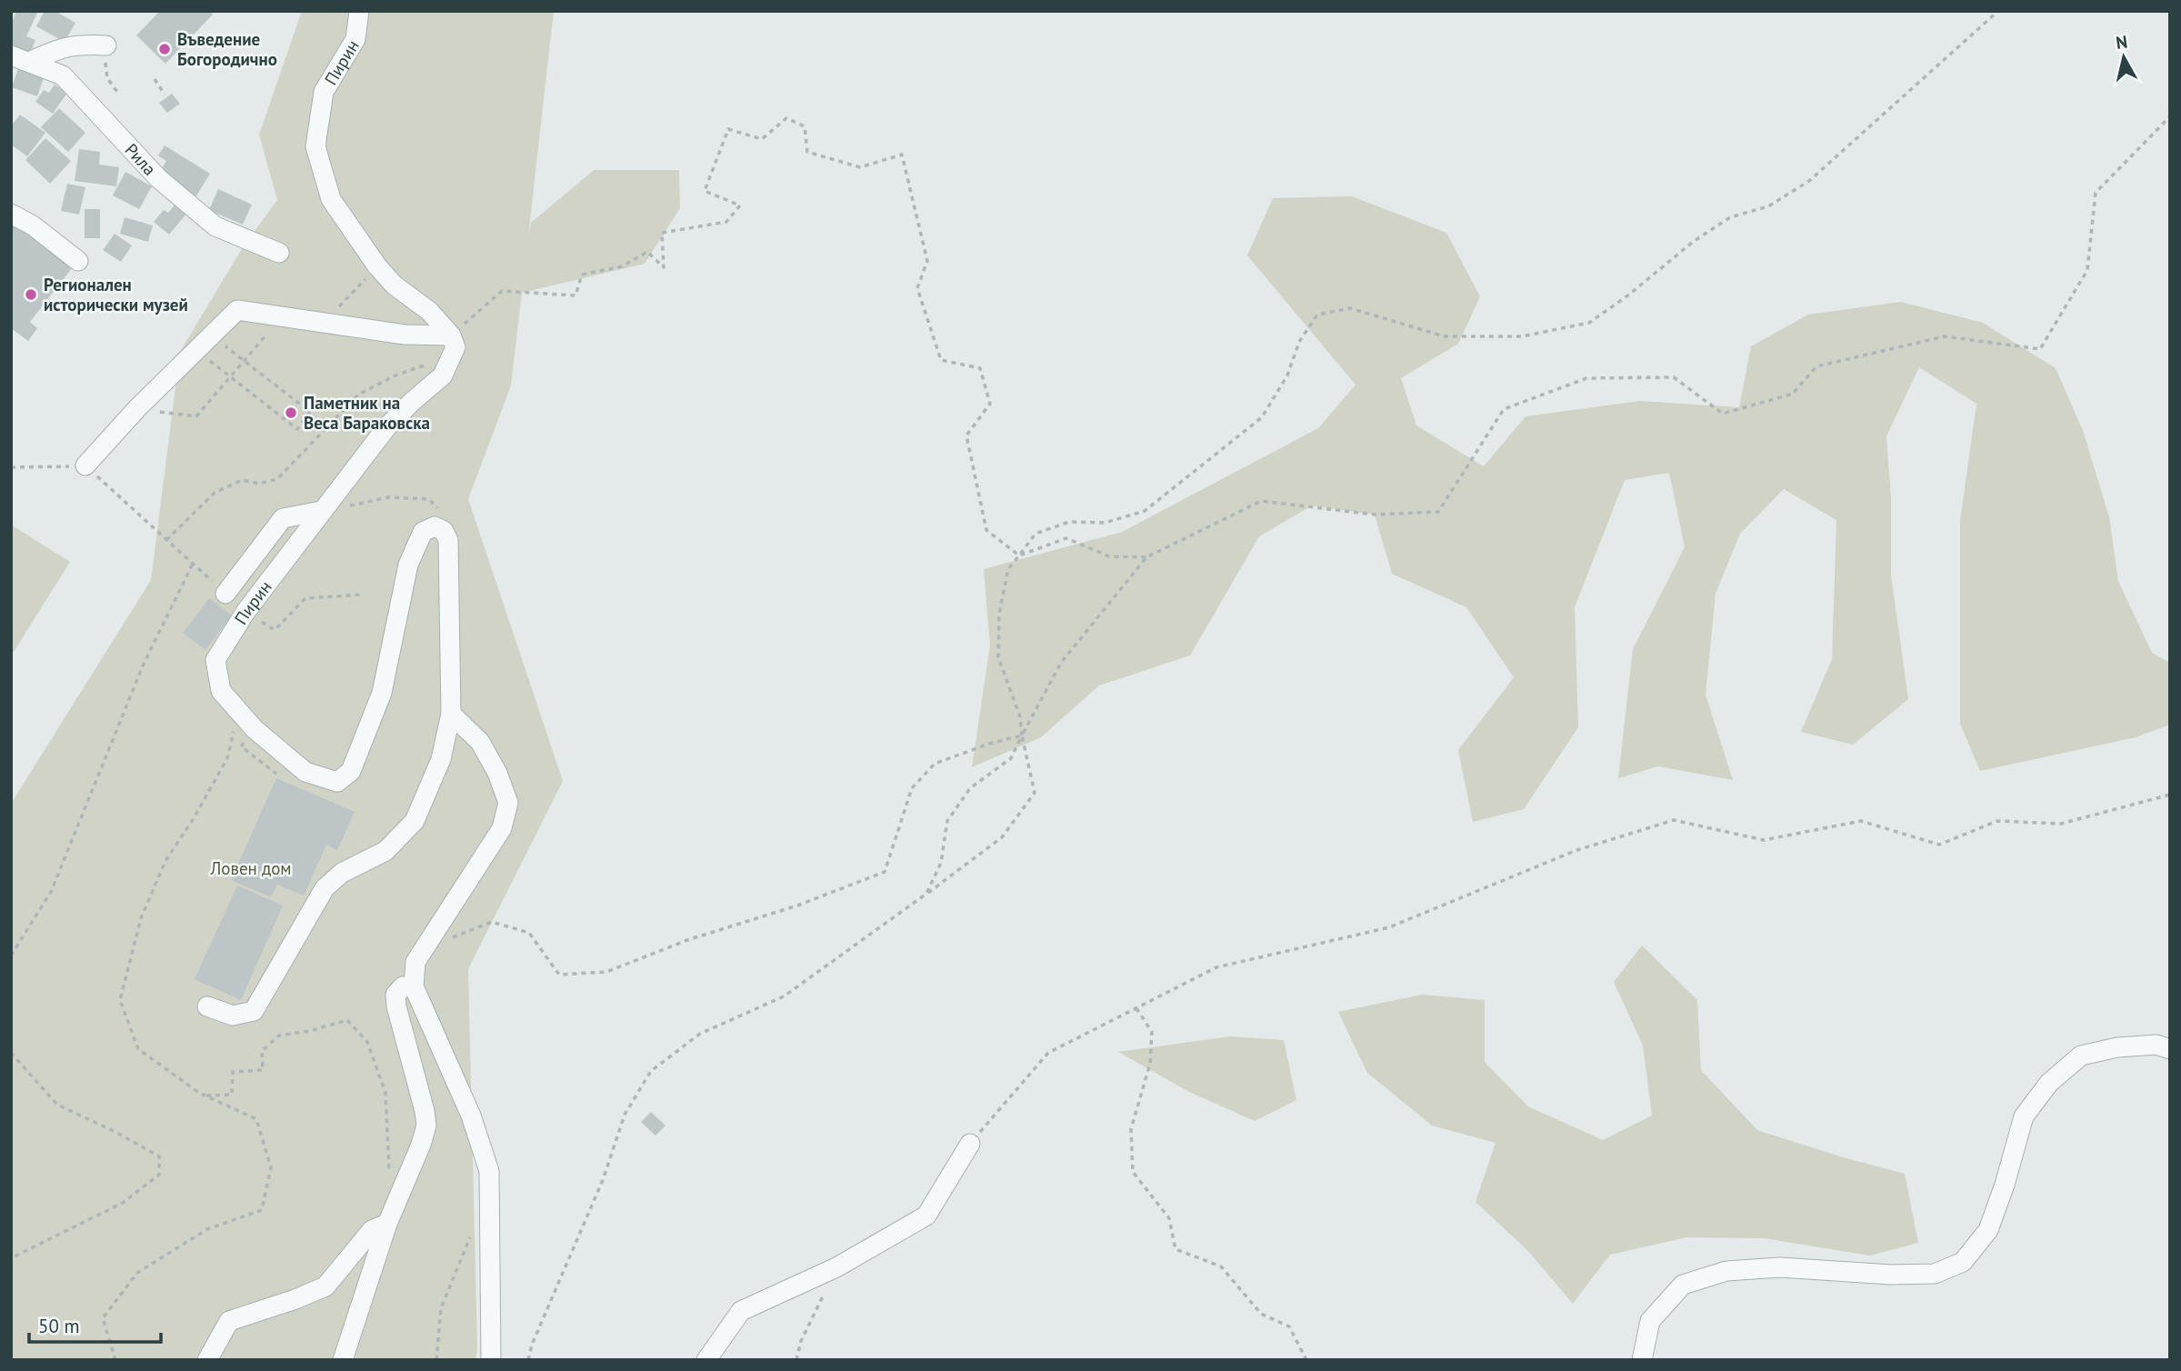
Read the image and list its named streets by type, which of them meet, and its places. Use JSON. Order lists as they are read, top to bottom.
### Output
{
  "streets": {
    "street": ["Пирин", "Рила"]
  },
  "parks": ["Ловен дом"],
  "places": ["Въведение Богородично", "Регионален исторически музей", "Паметник на Веса Бараковска"],
  "scale_bar": "50 m",
  "north": "top"
}
